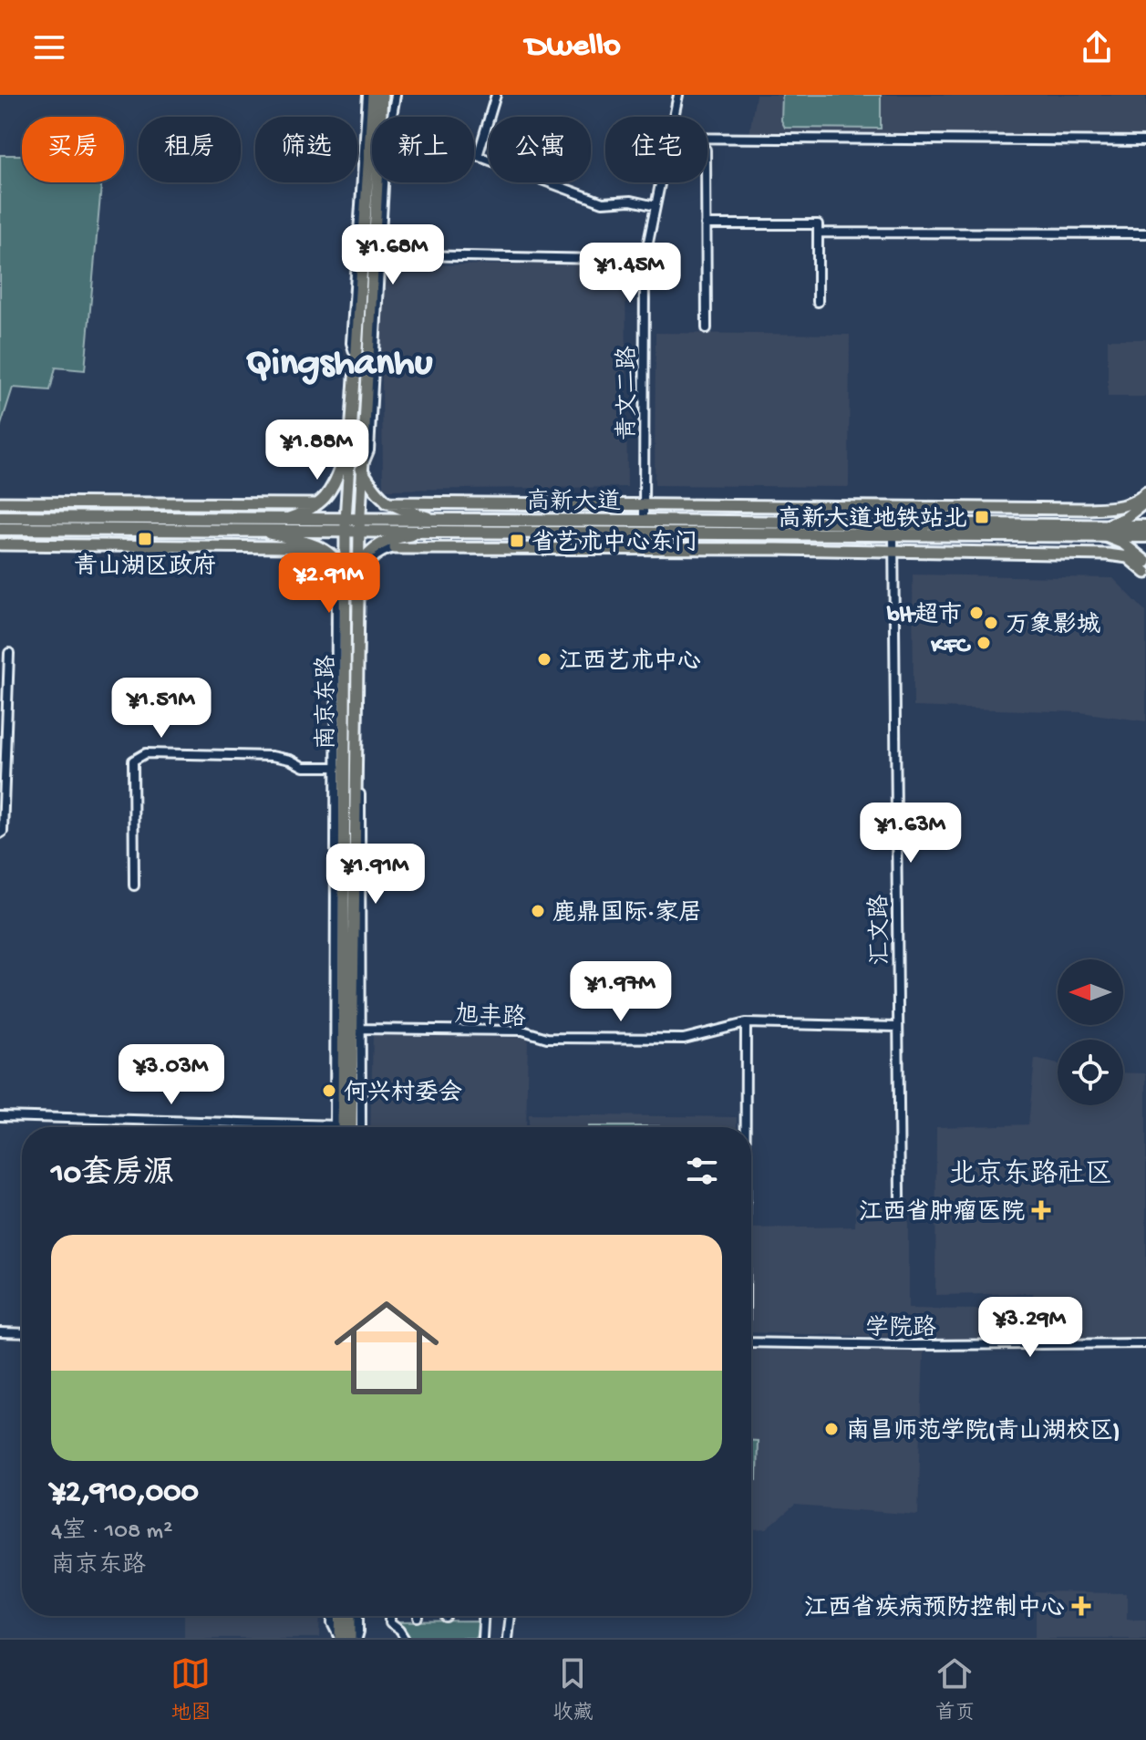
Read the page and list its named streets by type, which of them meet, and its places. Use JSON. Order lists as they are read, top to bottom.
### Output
{
  "streets": {
    "highway": ["高新大道"],
    "main road": ["南京东路"],
    "street": [
      "青文二路",
      "汇文路",
      "旭丰路",
      "学院路"
    ]
  },
  "crossings": [
    ["青文二路", "高新大道"],
    ["高新大道", "南京东路"],
    ["高新大道", "汇文路"],
    ["南京东路", "旭丰路"],
    ["汇文路", "旭丰路"]
  ],
  "districts": ["Qingshanhu", "北京东路社区"],
  "places": {
    "transit": ["高新大道地铁站北", "青山湖区政府", "省艺术中心东门"],
    "other": [
      "blt超市",
      "万象影城",
      "KFC",
      "江西艺术中心",
      "鹿鼎国际·家居",
      "何兴村委会",
      "南昌师范学院(青山湖校区)"
    ],
    "health": ["江西省肿瘤医院", "江西省疾病预防控制中心"]
  },
  "north": "left",
  "page": {
    "header": "Dwello",
    "chip": [
      "买房",
      "租房",
      "筛选",
      "新上",
      "公寓",
      "住宅"
    ],
    "price": [
      "¥1.68M",
      "¥1.45M",
      "¥1.88M",
      "¥2.91M",
      "¥1.51M",
      "¥1.63M",
      "¥1.91M",
      "¥1.97M",
      "¥3.03M",
      "¥3.29M"
    ],
    "heading": "10套房源",
    "list": [
      {
        "name": "¥2,910,000",
        "note": "4室 · 108 m² · 南京东路"
      }
    ],
    "tabs": ["地图", "收藏", "首页"]
  }
}
